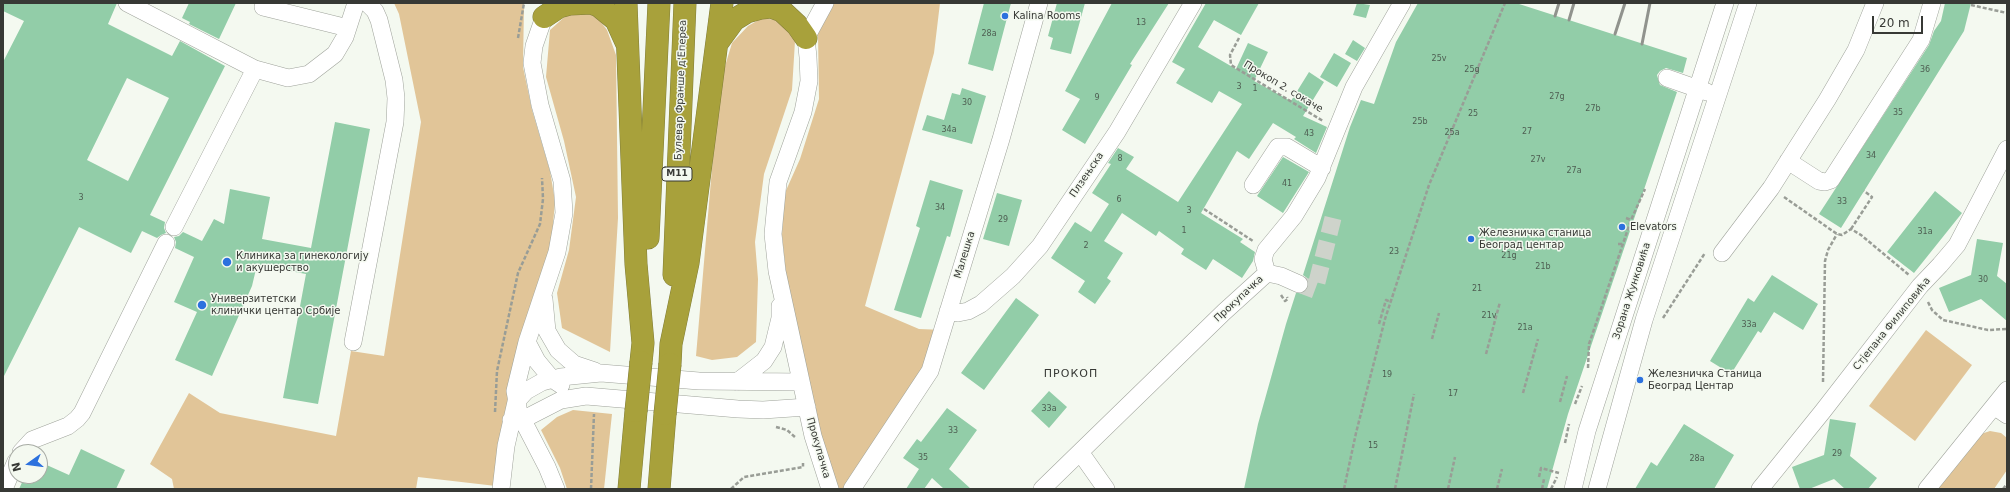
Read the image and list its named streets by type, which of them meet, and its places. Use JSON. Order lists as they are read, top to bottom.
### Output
{
  "streets": {
    "highway": ["Булевар Франше д'Епереа", "M11"],
    "street": [
      "Плзењска",
      "Малешка",
      "Зорана Жунковића",
      "Прокупачка",
      "Стјепана Филиповића"
    ],
    "path": ["Прокоп 2. сокаче"]
  },
  "crossings": [
    ["Плзењска", "Малешка"]
  ],
  "districts": ["ПРОКОП"],
  "places": [
    "Kalina Rooms",
    "Elevators",
    "Железничка станица Београд центар",
    "Клиника за гинекологију и акушерство",
    "Универзитетски клинички центар Србије",
    "Железничка Станица Београд Центар"
  ],
  "house_numbers": [
    "13",
    "28a",
    "25v",
    "25g",
    "36",
    "3",
    "1",
    "27g",
    "9",
    "30",
    "27b",
    "35",
    "25",
    "25b",
    "34a",
    "27",
    "25a",
    "43",
    "34",
    "8",
    "27v",
    "27a",
    "41",
    "3",
    "6",
    "33",
    "34",
    "3",
    "29",
    "1",
    "31a",
    "2",
    "23",
    "21g",
    "21b",
    "30",
    "21",
    "21v",
    "33a",
    "21a",
    "19",
    "17",
    "33a",
    "33",
    "15",
    "29",
    "35",
    "28a"
  ],
  "scale_bar": "20 m",
  "north": "left"
}
